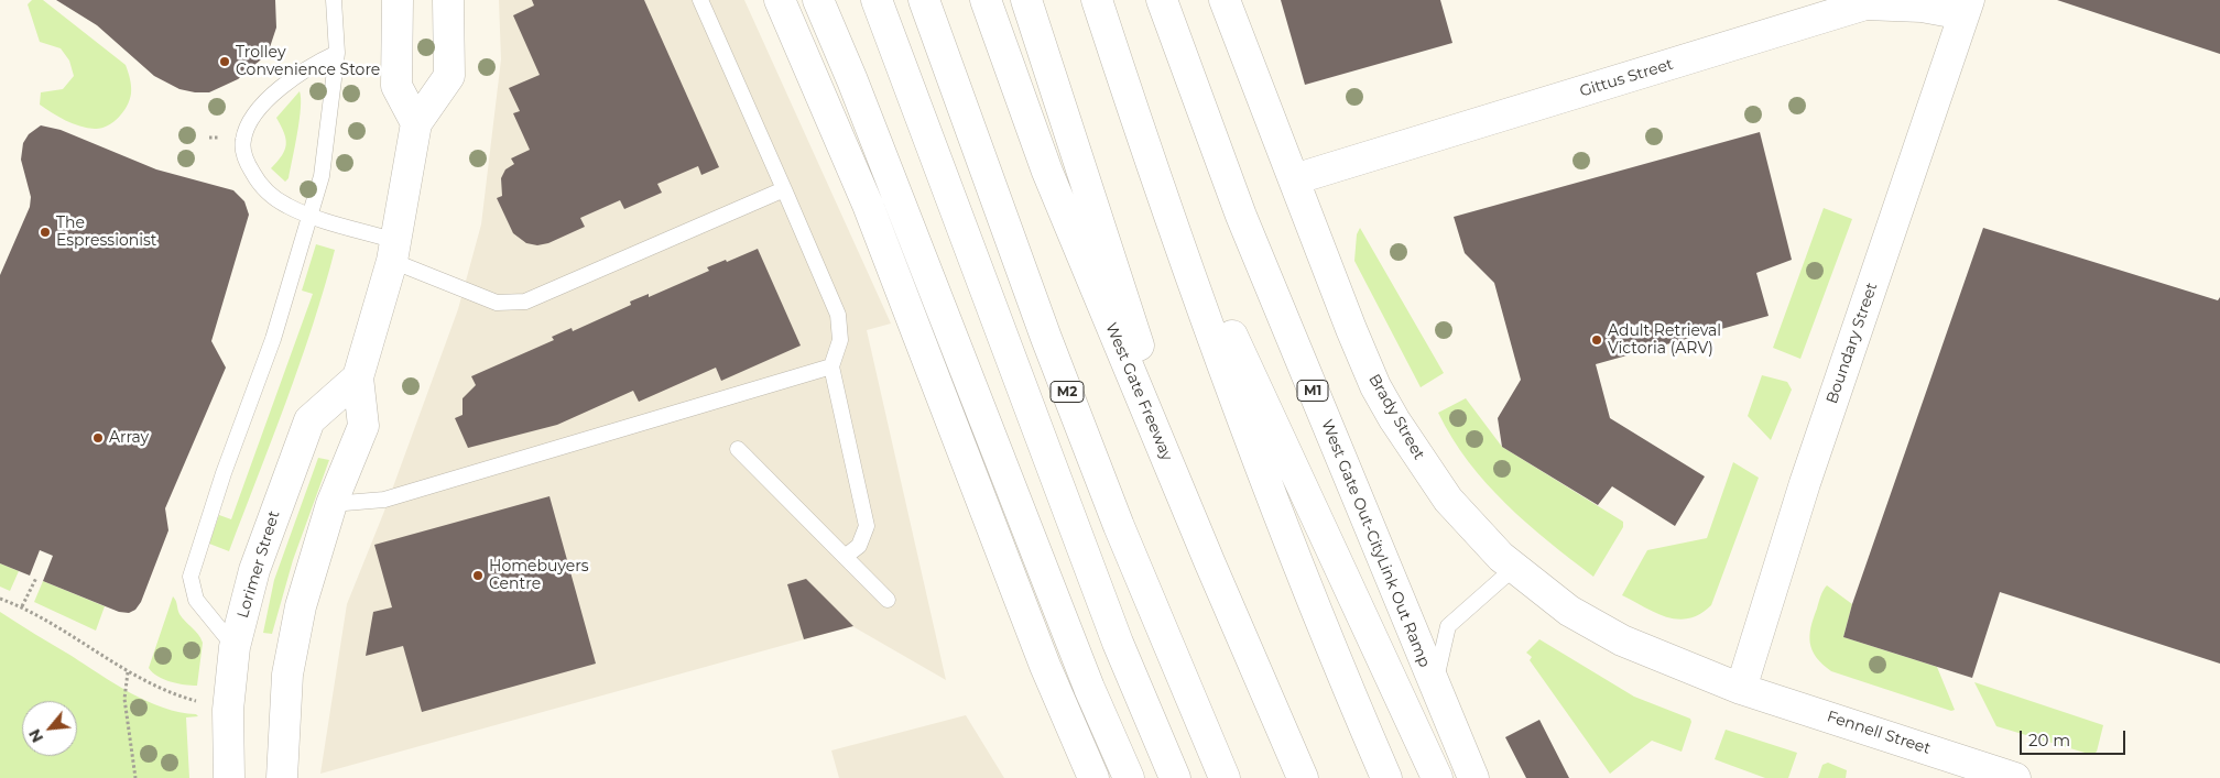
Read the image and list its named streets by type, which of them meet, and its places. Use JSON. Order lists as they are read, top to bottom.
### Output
{
  "streets": {
    "main road": [
      "Gittus Street",
      "Boundary Street",
      "M1",
      "M2",
      "West Gate Freeway",
      "Brady Street",
      "West Gate Out-CityLink Out Ramp",
      "Lorimer Street",
      "Fennell Street"
    ]
  },
  "crossings": [
    ["Gittus Street", "Boundary Street"],
    ["Gittus Street", "Brady Street"],
    ["Boundary Street", "Brady Street"],
    ["Boundary Street", "Fennell Street"],
    ["Brady Street", "Fennell Street"]
  ],
  "places": [
    "Trolley Convenience Store",
    "The Espressionist",
    "Adult Retrieval Victoria (ARV)",
    "Array",
    "Homebuyers Centre"
  ],
  "scale_bar": "20 m",
  "north": "bottom left"
}
